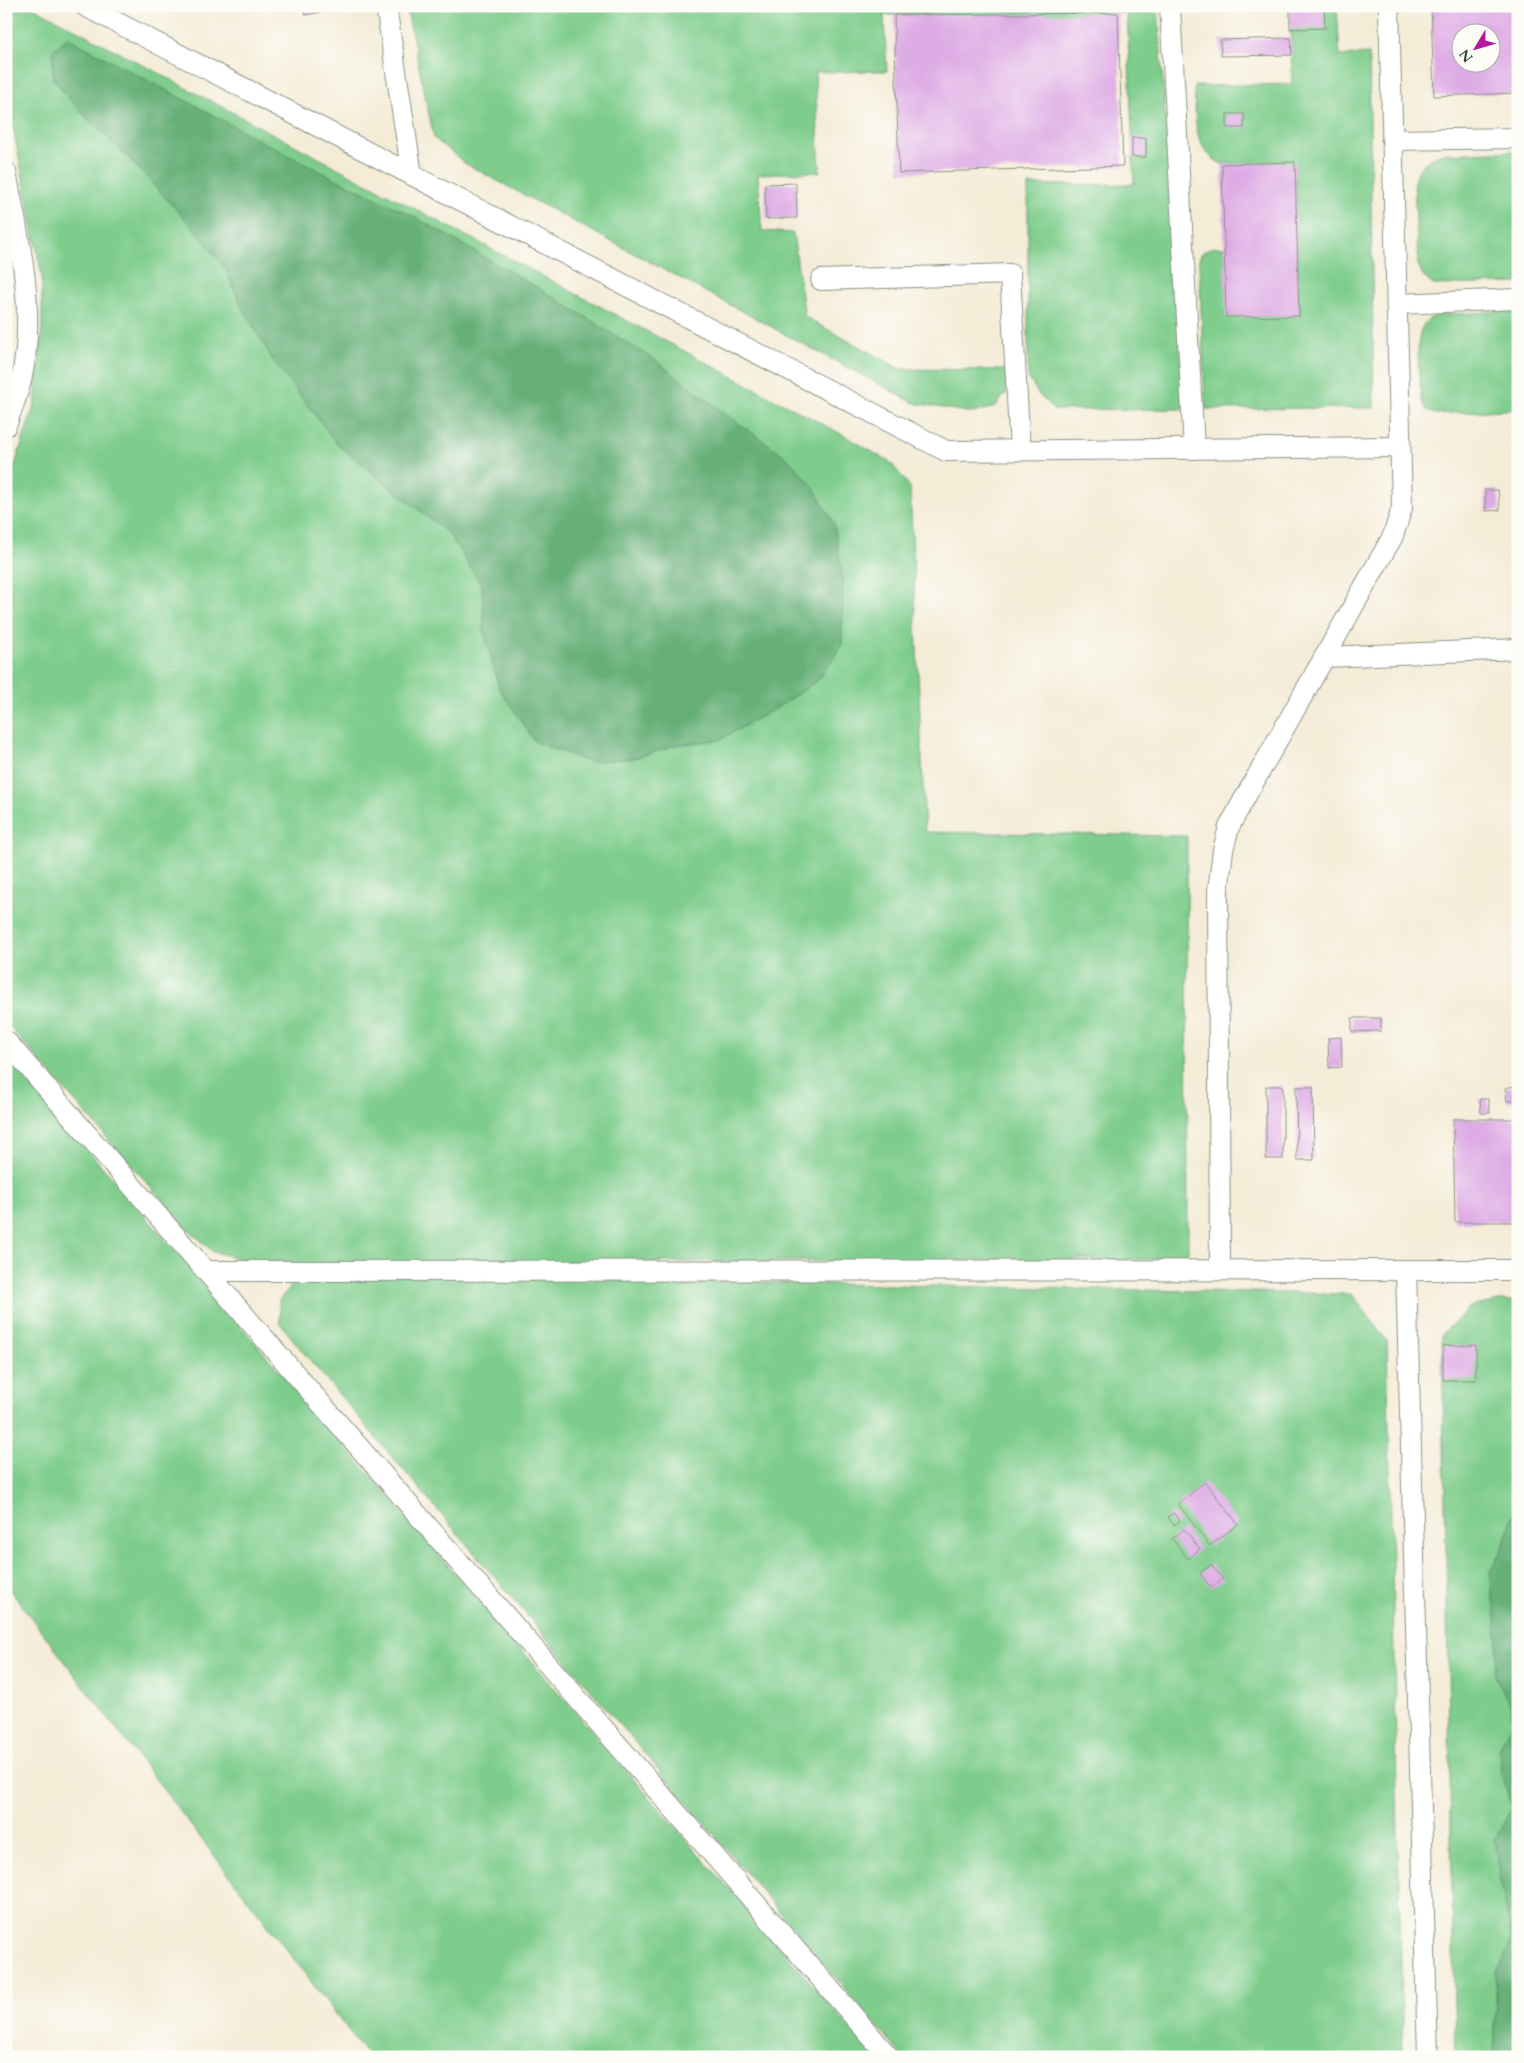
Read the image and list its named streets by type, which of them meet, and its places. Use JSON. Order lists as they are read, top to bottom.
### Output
{
  "north": "bottom left"
}
